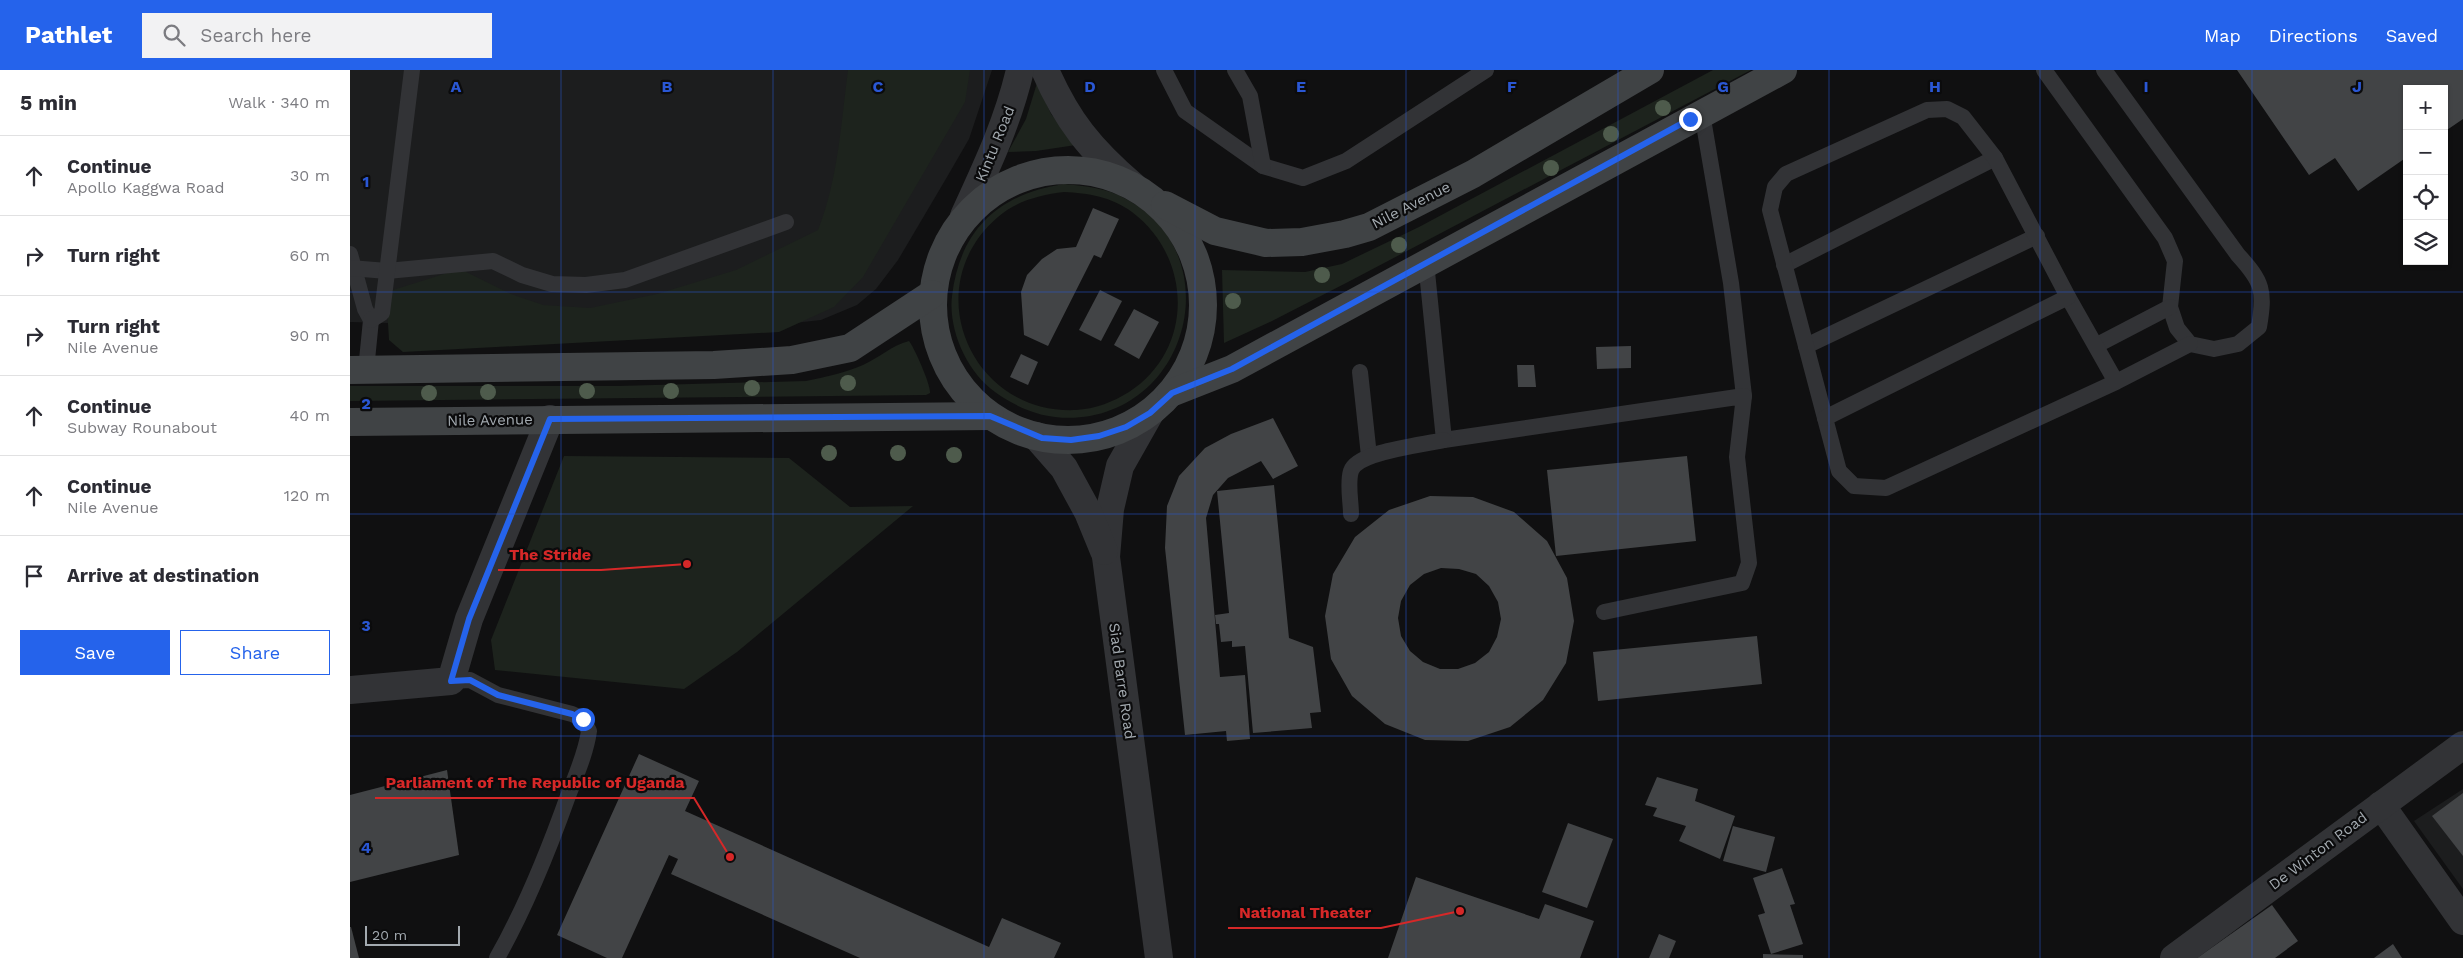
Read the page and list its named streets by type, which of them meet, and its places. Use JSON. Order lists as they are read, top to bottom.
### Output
{
  "streets": {
    "main road": ["Nile Avenue"],
    "street": ["Kintu Road", "Siad Barre Road", "De Winton Road"]
  },
  "crossings": [
    ["Kintu Road", "Nile Avenue"]
  ],
  "places": ["The Stride", "Parliament of The Republic of Uganda", "National Theater"],
  "scale_bar": "20 m",
  "page": {
    "header": "Pathlet",
    "search": "Search here",
    "nav": ["Map", "Directions", "Saved"],
    "heading": ["5 min", "Walk · 340 m"],
    "map_buttons": ["+", "−"],
    "list": [
      ["Continue", "Apollo Kaggwa Road", "30 m"],
      ["Turn right", "60 m"],
      ["Turn right", "Nile Avenue", "90 m"],
      ["Continue", "Subway Rounabout", "40 m"],
      ["Continue", "Nile Avenue", "120 m"],
      "Arrive at destination"
    ],
    "buttons": ["Save", "Share"],
    "scale": "20 m"
  },
  "grid": {
    "columns": [
      "A",
      "B",
      "C",
      "D",
      "E",
      "F",
      "G",
      "H",
      "I",
      "J"
    ],
    "rows": [
      "1",
      "2",
      "3",
      "4"
    ]
  }
}
